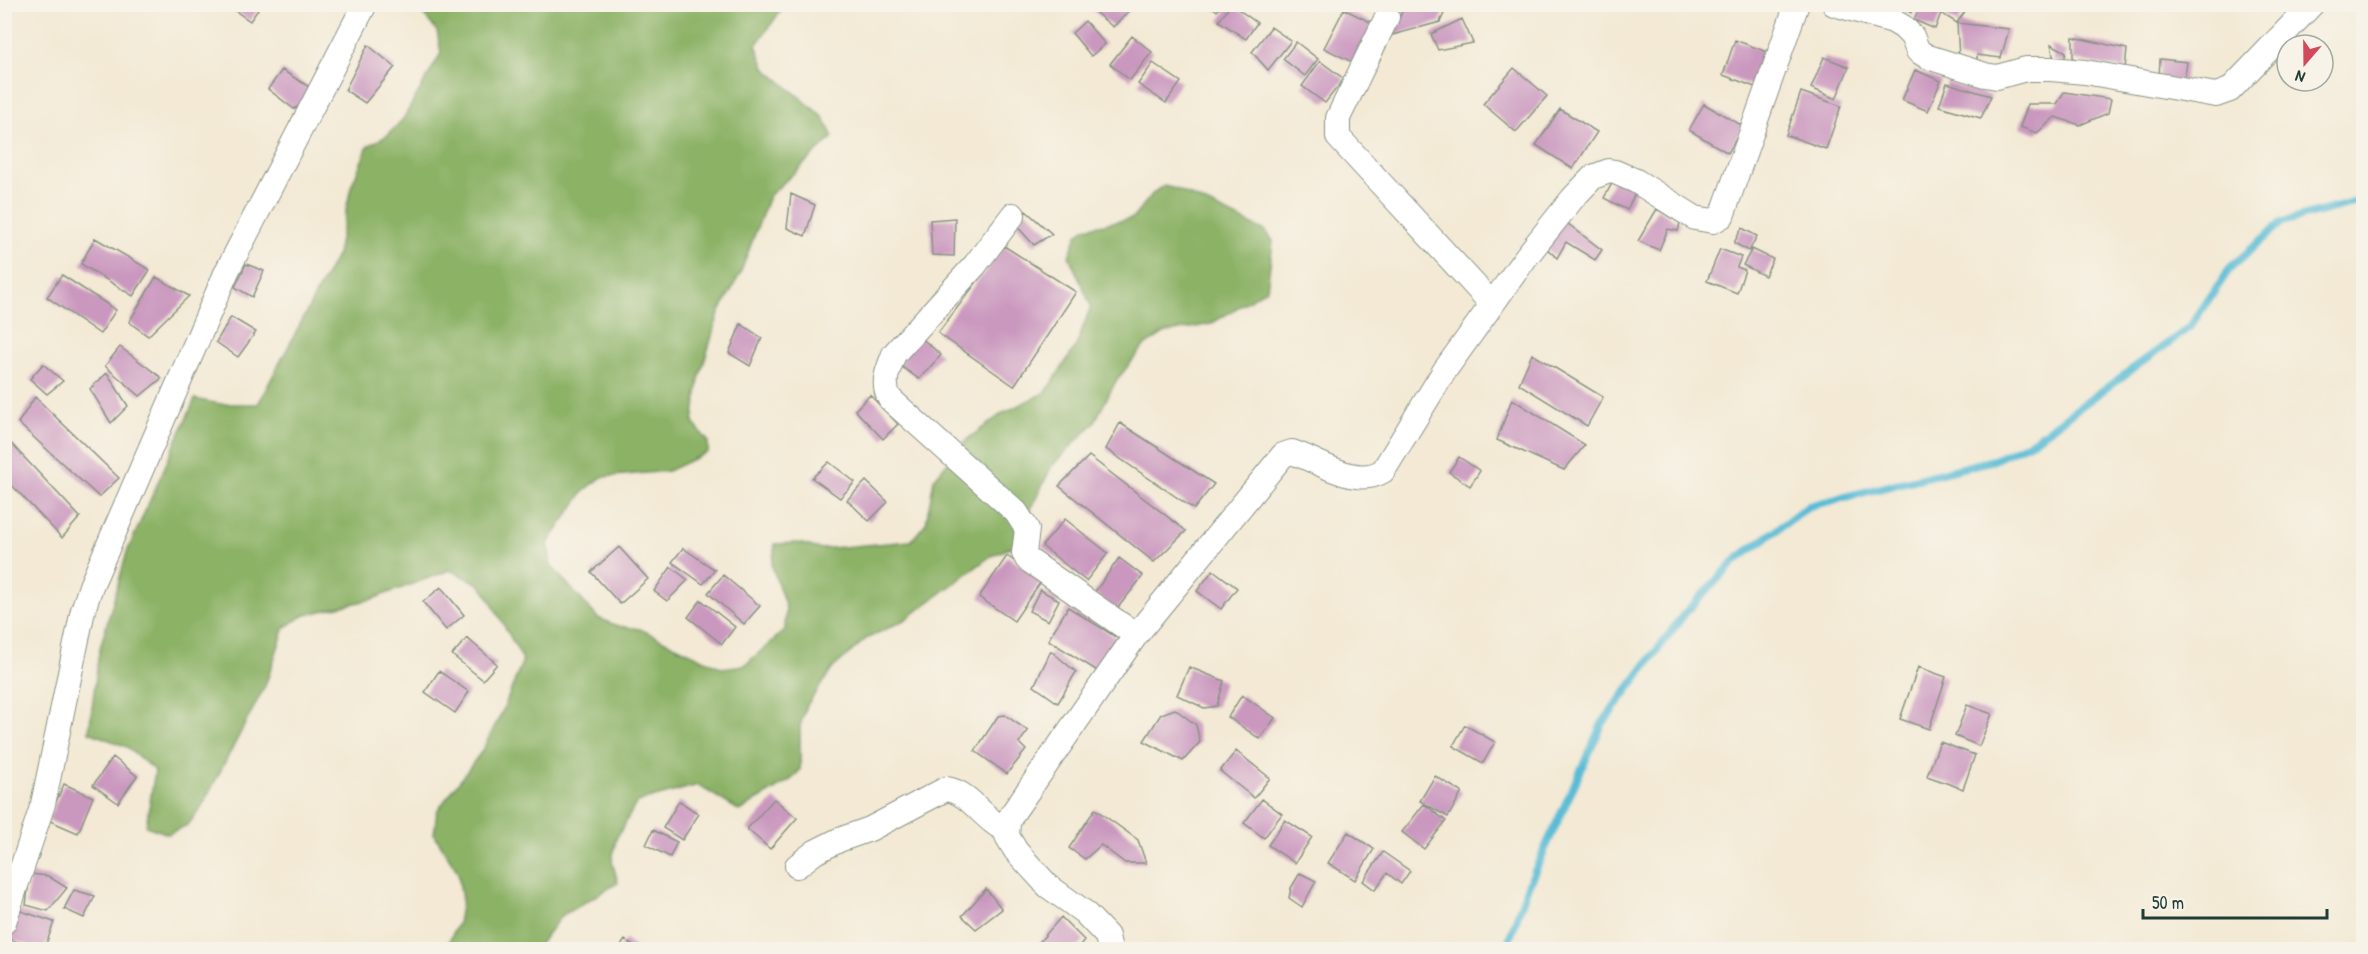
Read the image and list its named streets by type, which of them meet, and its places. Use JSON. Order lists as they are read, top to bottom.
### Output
{
  "scale_bar": "50 m",
  "north": "bottom"
}
